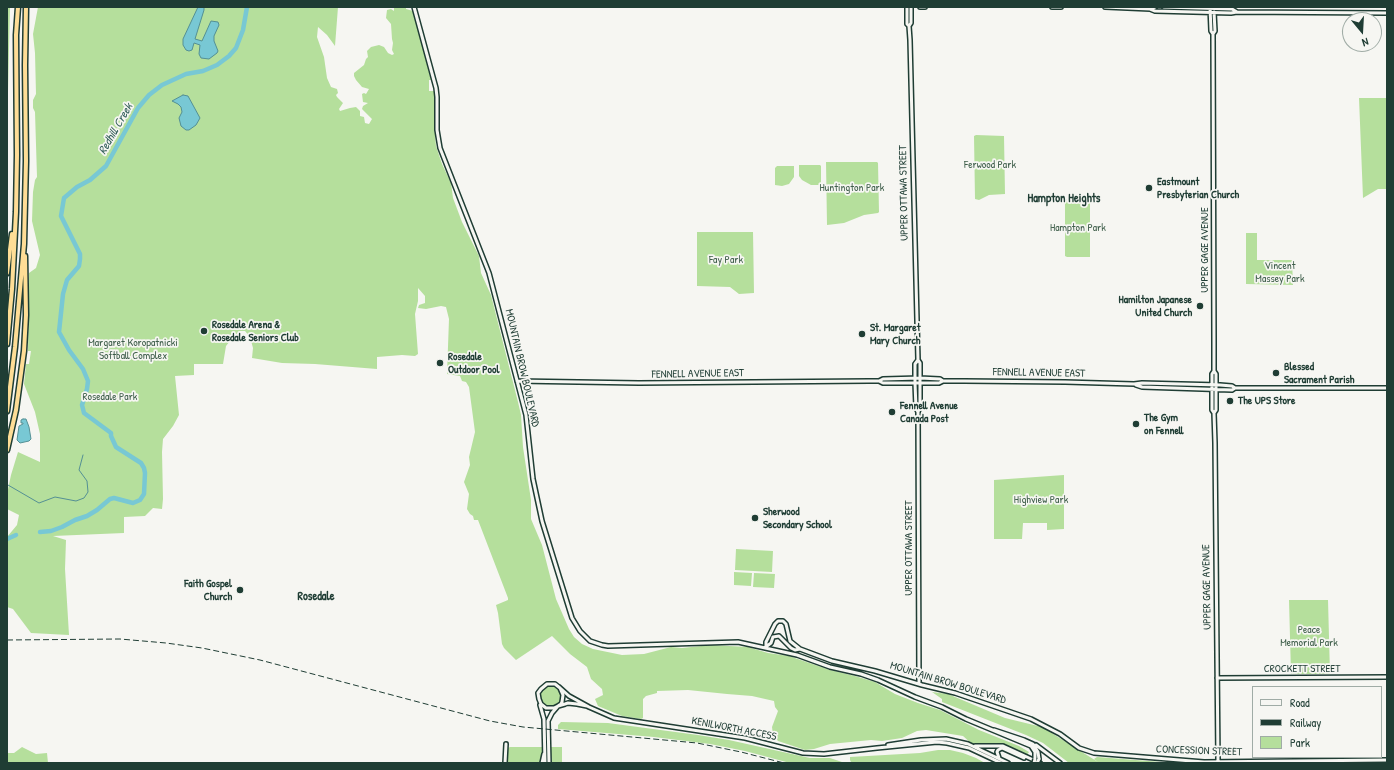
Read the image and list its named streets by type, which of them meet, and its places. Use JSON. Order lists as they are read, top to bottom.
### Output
{
  "streets": {
    "main road": [
      "UPPER OTTAWA STREET",
      "UPPER GAGE AVENUE",
      "MOUNTAIN BROW BOULEVARD",
      "FENNELL AVENUE EAST",
      "CROCKETT STREET",
      "KENILWORTH ACCESS",
      "CONCESSION STREET"
    ]
  },
  "crossings": [
    ["UPPER OTTAWA STREET", "MOUNTAIN BROW BOULEVARD"],
    ["UPPER OTTAWA STREET", "FENNELL AVENUE EAST"],
    ["UPPER GAGE AVENUE", "FENNELL AVENUE EAST"],
    ["UPPER GAGE AVENUE", "CROCKETT STREET"],
    ["UPPER GAGE AVENUE", "CONCESSION STREET"],
    ["MOUNTAIN BROW BOULEVARD", "FENNELL AVENUE EAST"],
    ["MOUNTAIN BROW BOULEVARD", "CONCESSION STREET"]
  ],
  "districts": ["Hampton Heights", "Rosedale"],
  "water": ["Redhill Creek"],
  "parks": [
    "Ferwood Park",
    "Huntington Park",
    "Hampton Park",
    "Fay Park",
    "Vincent Massey Park",
    "Margaret Koropatnicki Softball Complex",
    "Rosedale Park",
    "Highview Park",
    "Peace Memorial Park"
  ],
  "places": [
    "Eastmount Presbyterian Church",
    "Hamilton Japanese United Church",
    "Rosedale Arena & Rosedale Seniors Club",
    "St. Margaret Mary Church",
    "Rosedale Outdoor Pool",
    "Blessed Sacrament Parish",
    "The UPS Store",
    "Fennell Avenue Canada Post",
    "The Gym on Fennell",
    "Sherwood Secondary School",
    "Faith Gospel Church"
  ],
  "legend": ["Road", "Railway", "Park"],
  "north": "bottom"
}
